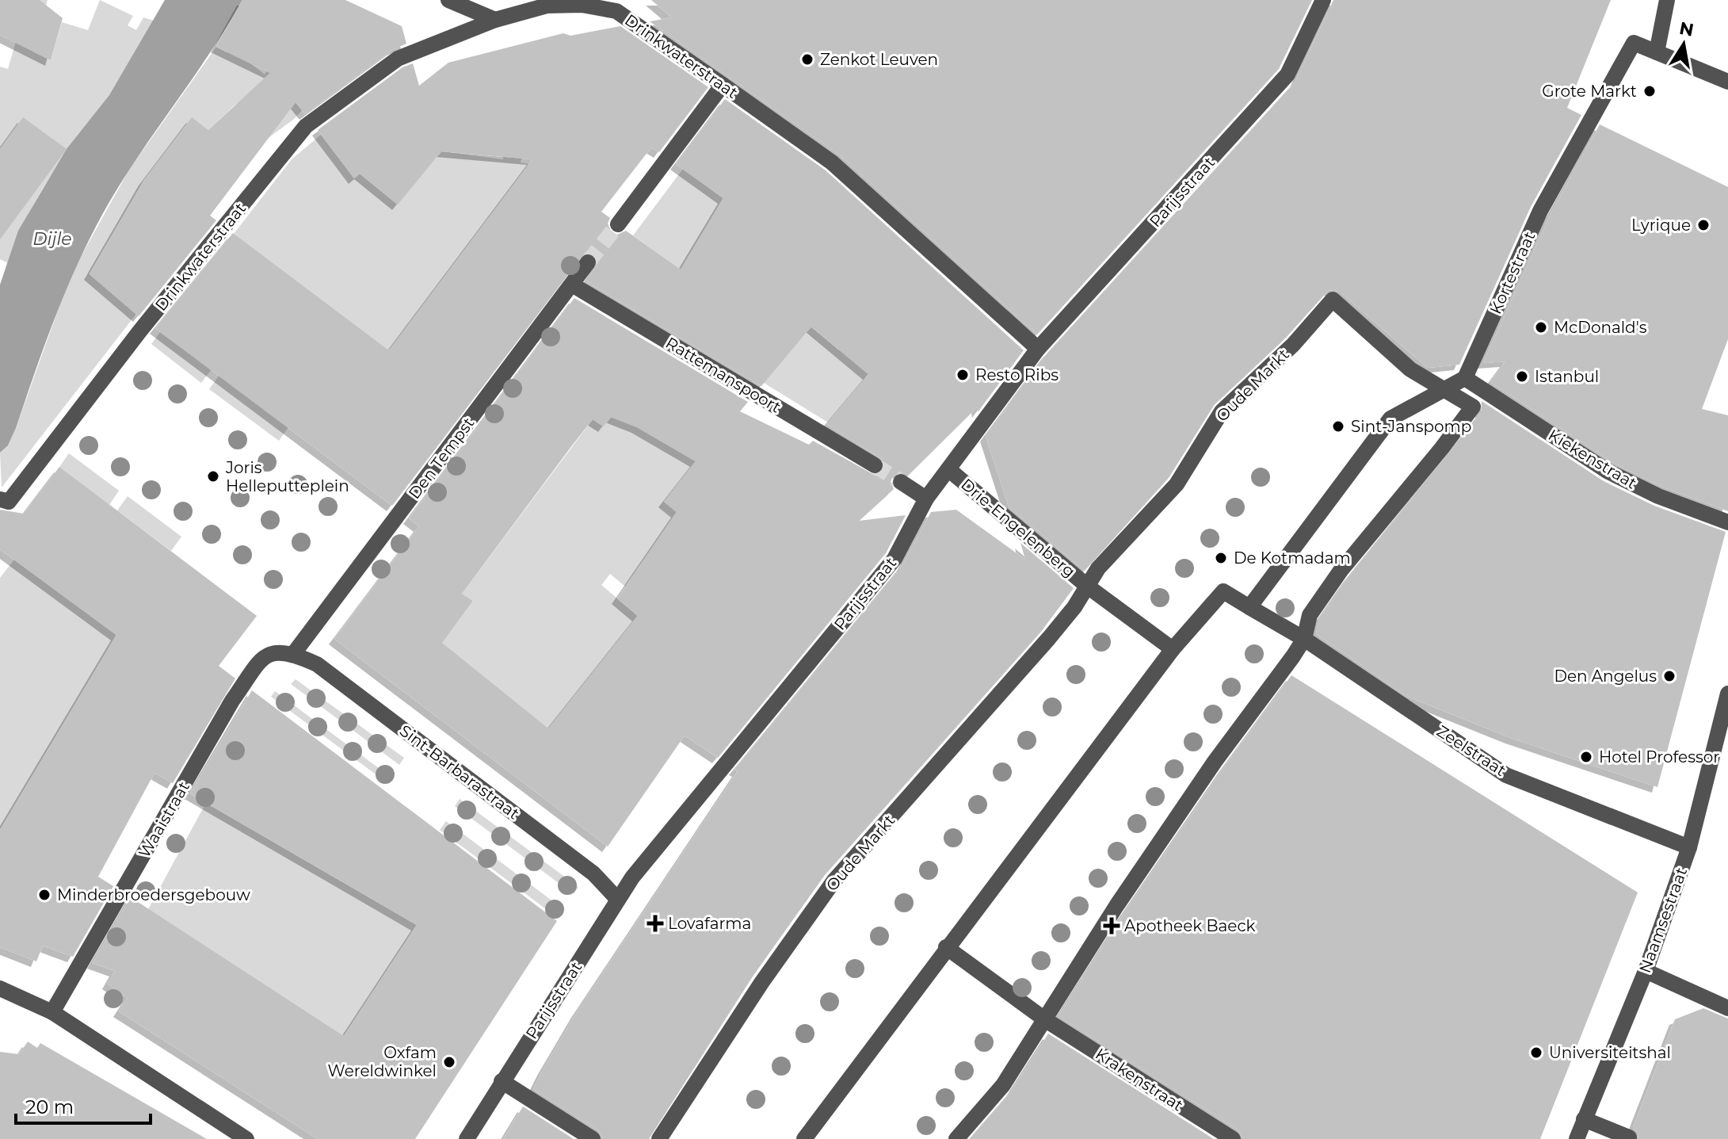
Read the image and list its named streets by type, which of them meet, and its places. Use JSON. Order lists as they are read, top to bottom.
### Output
{
  "streets": {
    "street": [
      "Drinkwaterstraat",
      "Parijsstraat",
      "Kortestraat",
      "Rattemanspoort",
      "Oude Markt",
      "Den Tempst",
      "Kiekenstraat",
      "Drie-Engelenberg",
      "Zeelstraat",
      "Sint-Barbarastraat",
      "Waaistraat",
      "Naamsestraat",
      "Krakenstraat"
    ]
  },
  "crossings": [
    ["Drinkwaterstraat", "Parijsstraat"],
    ["Parijsstraat", "Drie-Engelenberg"],
    ["Parijsstraat", "Sint-Barbarastraat"],
    ["Kortestraat", "Kiekenstraat"],
    ["Rattemanspoort", "Den Tempst"],
    ["Oude Markt", "Drie-Engelenberg"],
    ["Oude Markt", "Zeelstraat"],
    ["Oude Markt", "Krakenstraat"],
    ["Den Tempst", "Sint-Barbarastraat"],
    ["Den Tempst", "Waaistraat"],
    ["Zeelstraat", "Naamsestraat"],
    ["Sint-Barbarastraat", "Waaistraat"]
  ],
  "water": ["Dijle"],
  "places": {
    "other": [
      "Zenkot Leuven",
      "Grote Markt",
      "Lyrique",
      "McDonald's",
      "Resto Ribs",
      "Istanbul",
      "Sint-Janspomp",
      "Joris Helleputteplein",
      "De Kotmadam",
      "Den Angelus",
      "Hotel Professor",
      "Minderbroedersgebouw",
      "Universiteitshal",
      "Oxfam Wereldwinkel"
    ],
    "health": ["Lovafarma", "Apotheek Baeck"]
  },
  "scale_bar": "20 m",
  "north": "top"
}
